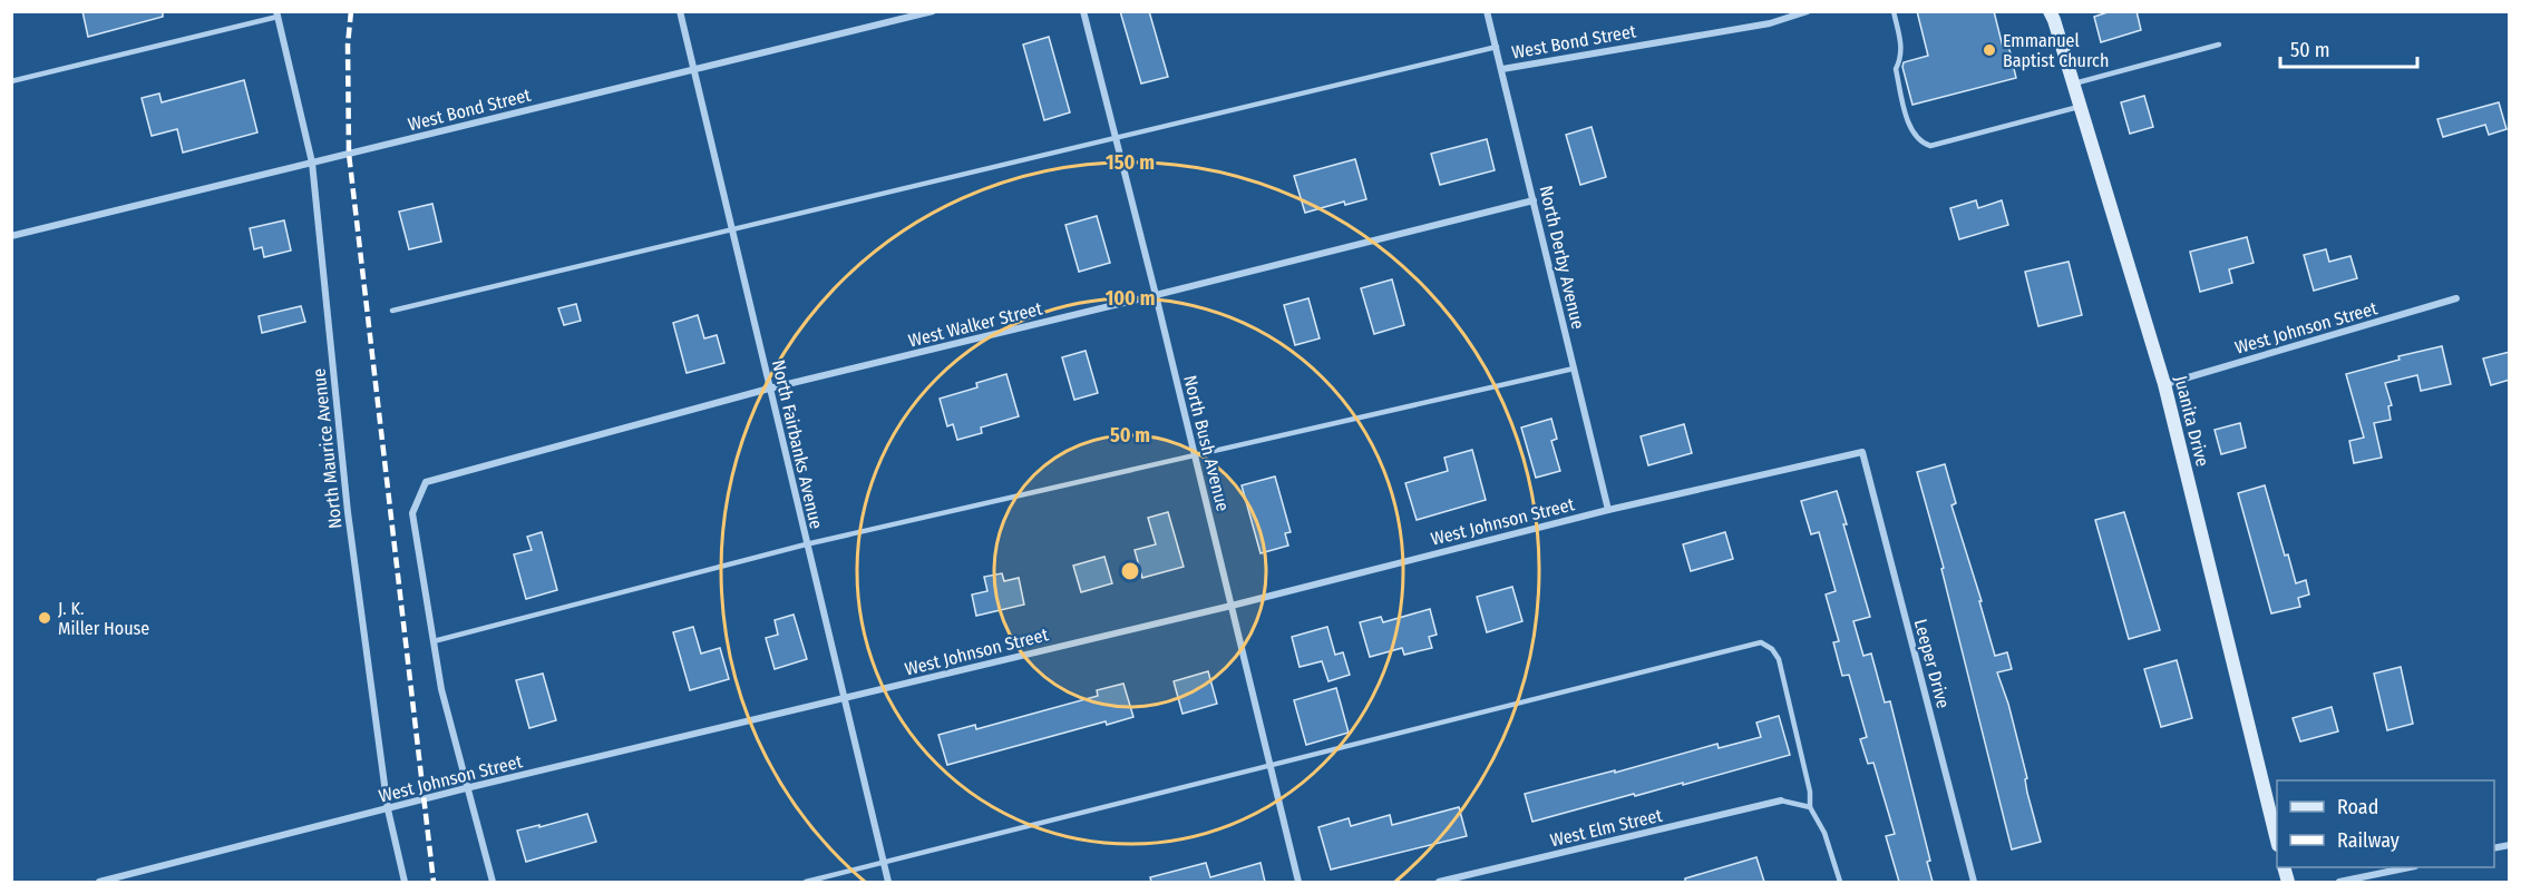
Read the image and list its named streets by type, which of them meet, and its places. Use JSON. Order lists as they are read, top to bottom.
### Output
{
  "streets": {
    "street": [
      "West Bond Street",
      "North Derby Avenue",
      "West Walker Street",
      "West Johnson Street",
      "Juanita Drive",
      "North Bush Avenue",
      "North Fairbanks Avenue",
      "North Maurice Avenue",
      "Leeper Drive",
      "West Elm Street"
    ]
  },
  "crossings": [
    ["West Bond Street", "North Derby Avenue"],
    ["West Bond Street", "North Fairbanks Avenue"],
    ["West Bond Street", "North Maurice Avenue"],
    ["North Derby Avenue", "West Walker Street"],
    ["North Derby Avenue", "West Johnson Street"],
    ["West Walker Street", "North Bush Avenue"],
    ["West Walker Street", "North Fairbanks Avenue"],
    ["West Johnson Street", "Juanita Drive"],
    ["West Johnson Street", "North Bush Avenue"],
    ["West Johnson Street", "North Fairbanks Avenue"],
    ["West Johnson Street", "North Maurice Avenue"],
    ["West Johnson Street", "Leeper Drive"]
  ],
  "places": ["Emmanuel Baptist Church", "J. K. Miller House"],
  "legend": ["Road", "Railway"],
  "scale_bar": "50 m",
  "rings": ["150 m", "100 m", "50 m"]
}
